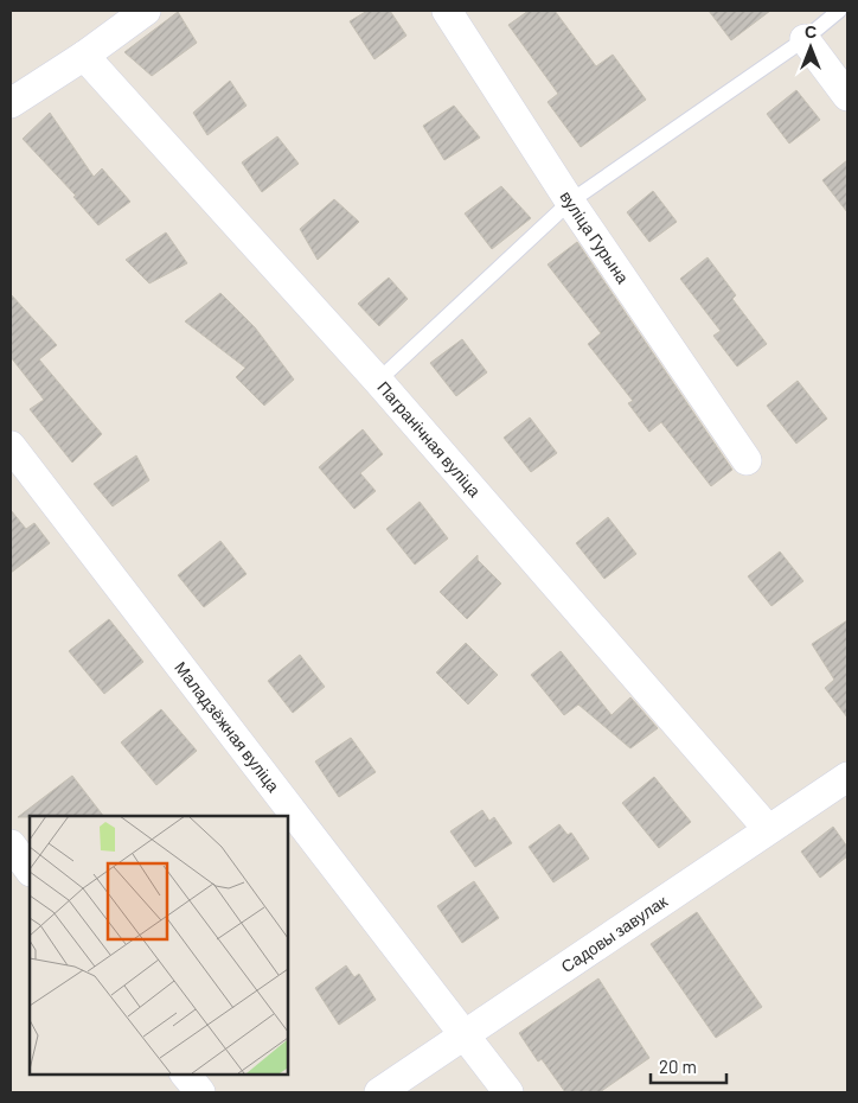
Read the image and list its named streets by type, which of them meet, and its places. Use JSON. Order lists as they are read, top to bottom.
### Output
{
  "streets": {
    "street": [
      "вуліца Гурына",
      "Пагранічная вуліца",
      "Маладзёжная вуліца",
      "Садовы завулак"
    ]
  },
  "crossings": [
    ["Пагранічная вуліца", "Садовы завулак"],
    ["Маладзёжная вуліца", "Садовы завулак"]
  ],
  "scale_bar": "20 m",
  "north": "top"
}
